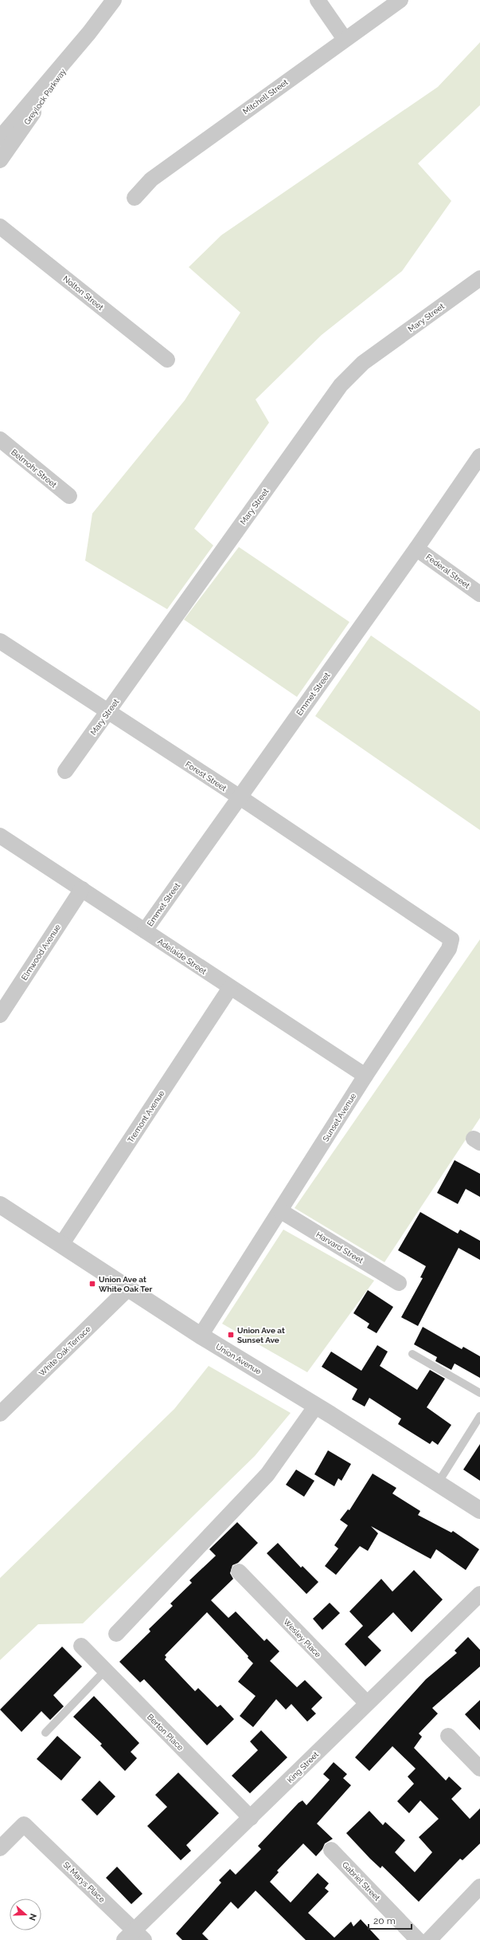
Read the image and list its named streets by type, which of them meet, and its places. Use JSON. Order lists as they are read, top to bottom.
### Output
{
  "streets": {
    "street": [
      "Greylock Parkway",
      "Mitchell Street",
      "Nolton Street",
      "Mary Street",
      "Belmohr Street",
      "Federal Street",
      "Emmet Street",
      "Forest Street",
      "Elmwood Avenue",
      "Adelaide Street",
      "Tremont Avenue",
      "Sunset Avenue",
      "Harvard Street",
      "White Oak Terrace",
      "Union Avenue",
      "Wesley Place",
      "Berton Place",
      "King Street",
      "Gabriel Street",
      "St Marys Place"
    ]
  },
  "crossings": [
    ["Mary Street", "Forest Street"],
    ["Federal Street", "Emmet Street"],
    ["Emmet Street", "Forest Street"],
    ["Emmet Street", "Adelaide Street"],
    ["Forest Street", "Sunset Avenue"],
    ["Elmwood Avenue", "Adelaide Street"],
    ["Adelaide Street", "Tremont Avenue"],
    ["Adelaide Street", "Sunset Avenue"],
    ["Tremont Avenue", "Union Avenue"],
    ["Sunset Avenue", "Harvard Street"],
    ["Sunset Avenue", "Union Avenue"],
    ["White Oak Terrace", "Union Avenue"],
    ["Wesley Place", "King Street"],
    ["Berton Place", "King Street"],
    ["King Street", "St Marys Place"]
  ],
  "places": {
    "transit": ["Union Ave at White Oak Ter", "Union Ave at Sunset Ave"]
  },
  "scale_bar": "20 m",
  "north": "right"
}
